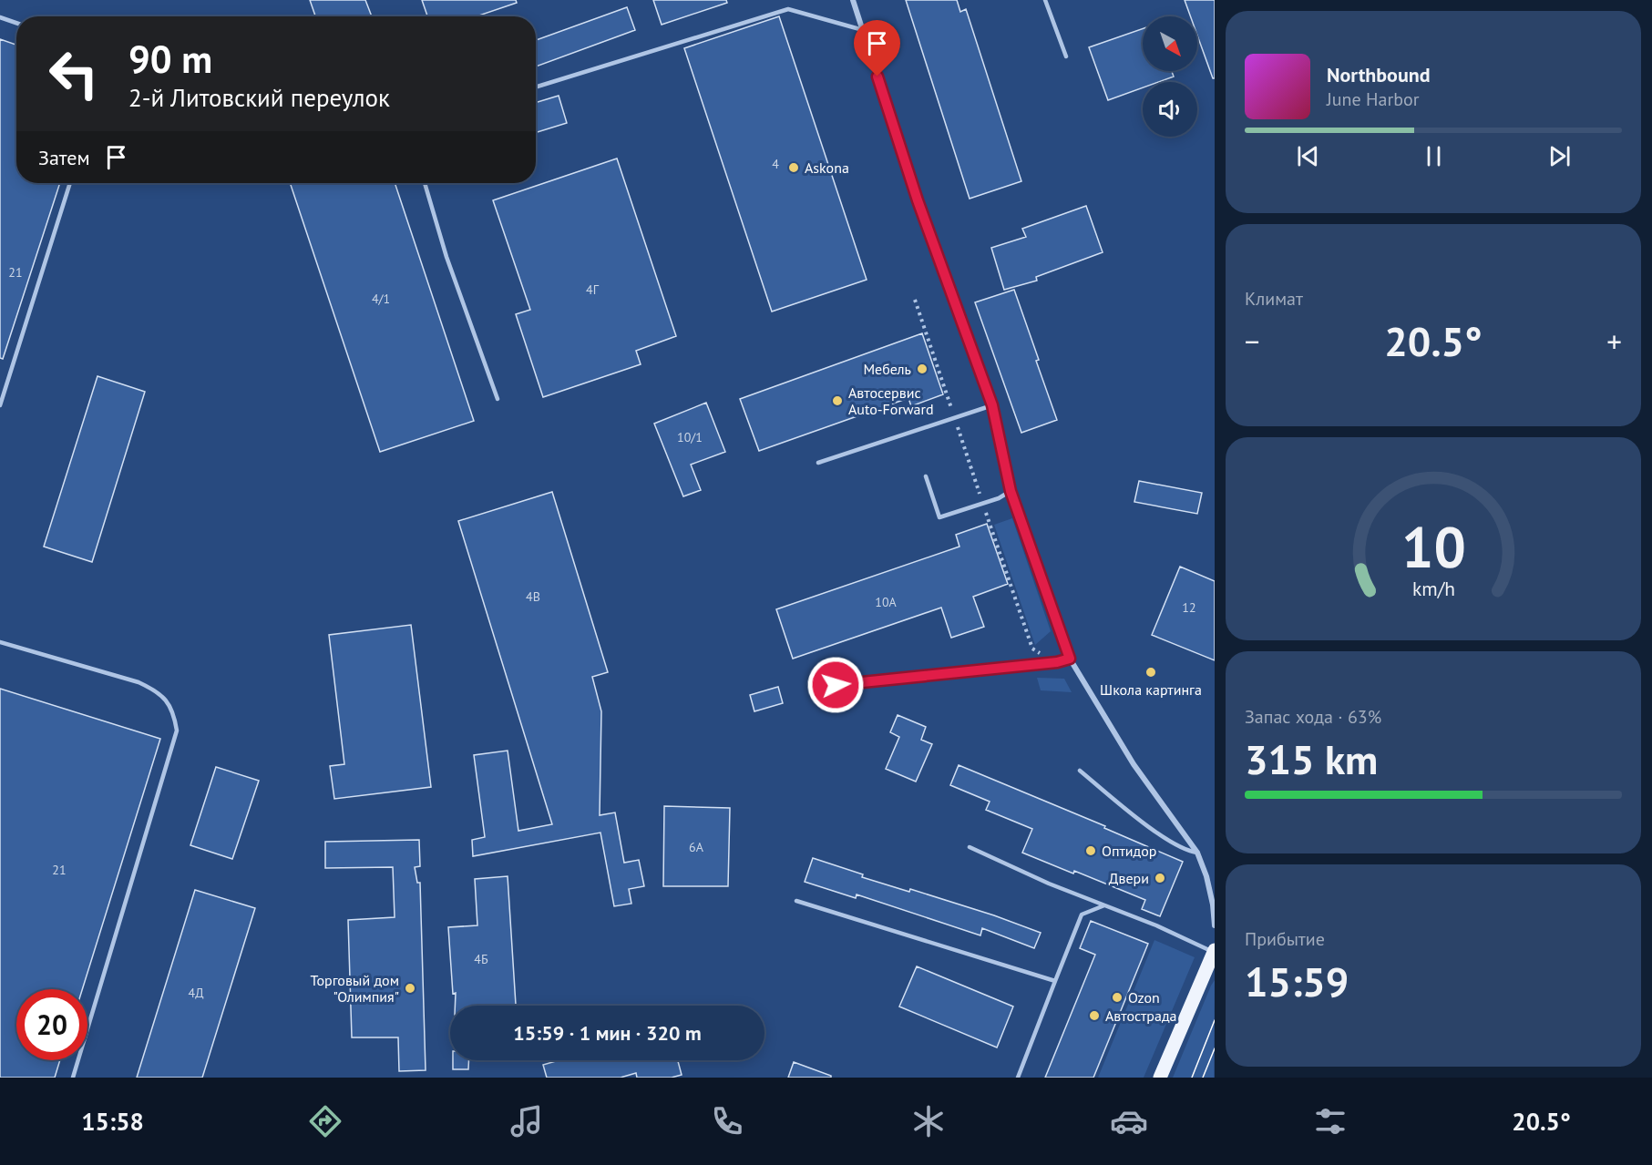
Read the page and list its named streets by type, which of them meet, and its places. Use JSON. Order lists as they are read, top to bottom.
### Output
{
  "places": [
    "Askona",
    "Мебель",
    "Автосервис Auto-Forward",
    "Школа картинга",
    "Оптидор",
    "Двери",
    "Торговый дом \"Олимпия\"",
    "Ozon",
    "Автострада"
  ],
  "house_numbers": [
    "4",
    "21",
    "4Г",
    "4/1",
    "10/1",
    "4В",
    "10А",
    "12",
    "6А",
    "21",
    "4Б",
    "4Д"
  ],
  "north": "bottom right",
  "page": {
    "turn": ["90 m", "2-й Литовский переулок"],
    "song": ["Northbound", "June Harbor"],
    "then": "Затем",
    "tile": [
      "Климат",
      ["Запас хода · 63%", "315 km"],
      ["Прибытие", "15:59"]
    ],
    "heat": ["−", "20.5°", "+"],
    "limit": "20",
    "trip": "15:59 · 1 мин · 320 m",
    "tabs": ["15:58", "20.5°"],
    "gauge": ["10", "km/h"]
  }
}
